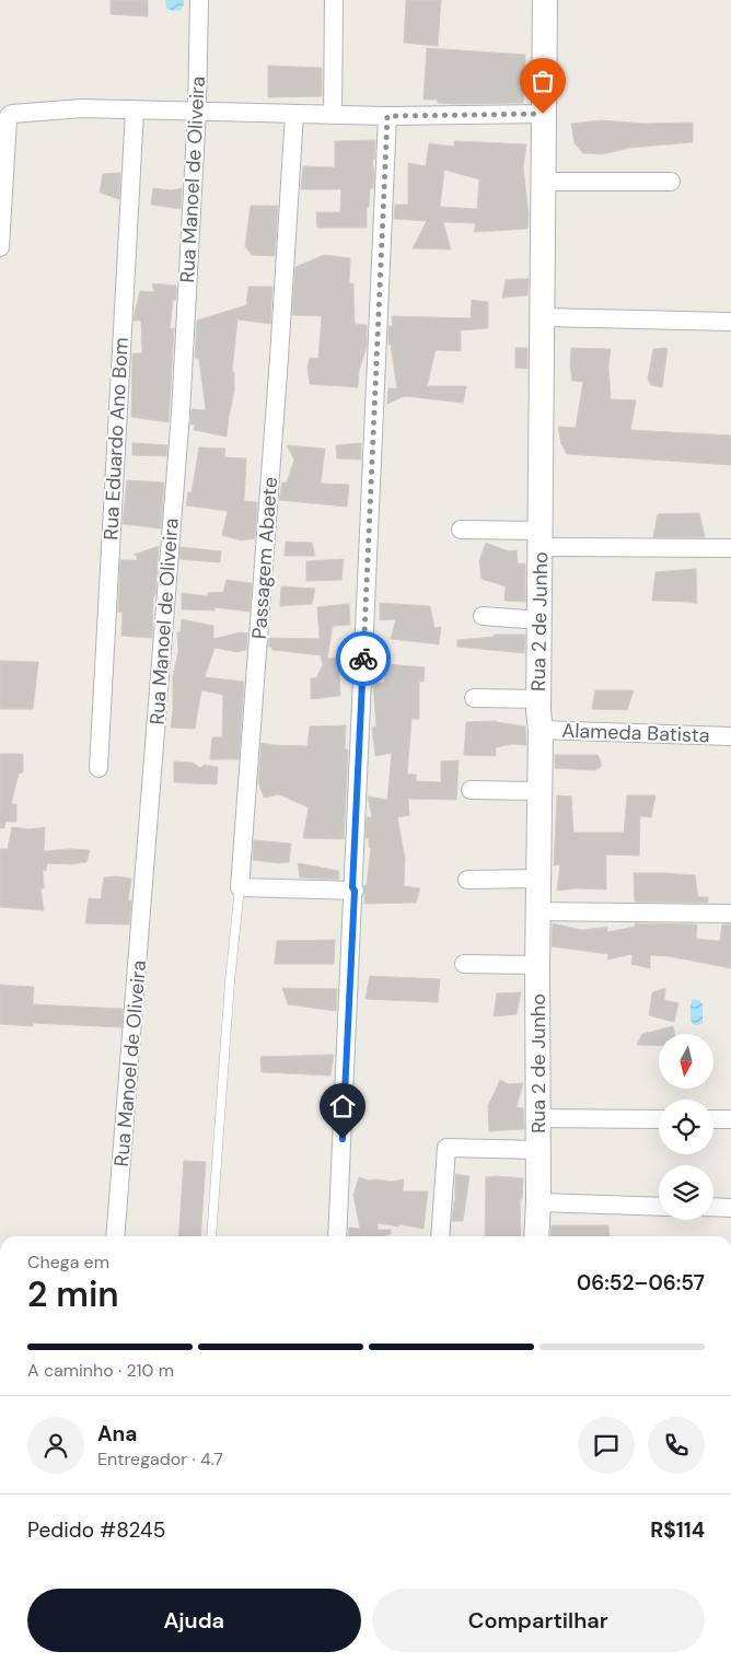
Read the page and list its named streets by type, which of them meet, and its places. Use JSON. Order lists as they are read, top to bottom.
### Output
{
  "streets": {
    "street": [
      "Rua Manoel de Oliveira",
      "Rua Eduardo Ano Bom",
      "Passagem Abaete",
      "Rua 2 de Junho",
      "Alameda Batista"
    ]
  },
  "crossings": [
    ["Rua 2 de Junho", "Alameda Batista"]
  ],
  "north": "bottom",
  "page": {
    "heading": ["2 min", "Chega em", "06:52–06:57"],
    "panel": [
      "Ana",
      "Entregador · 4.7",
      "Pedido #8245",
      "R$114"
    ],
    "bar": "A caminho · 210 m",
    "buttons": ["Ajuda", "Compartilhar"]
  }
}
